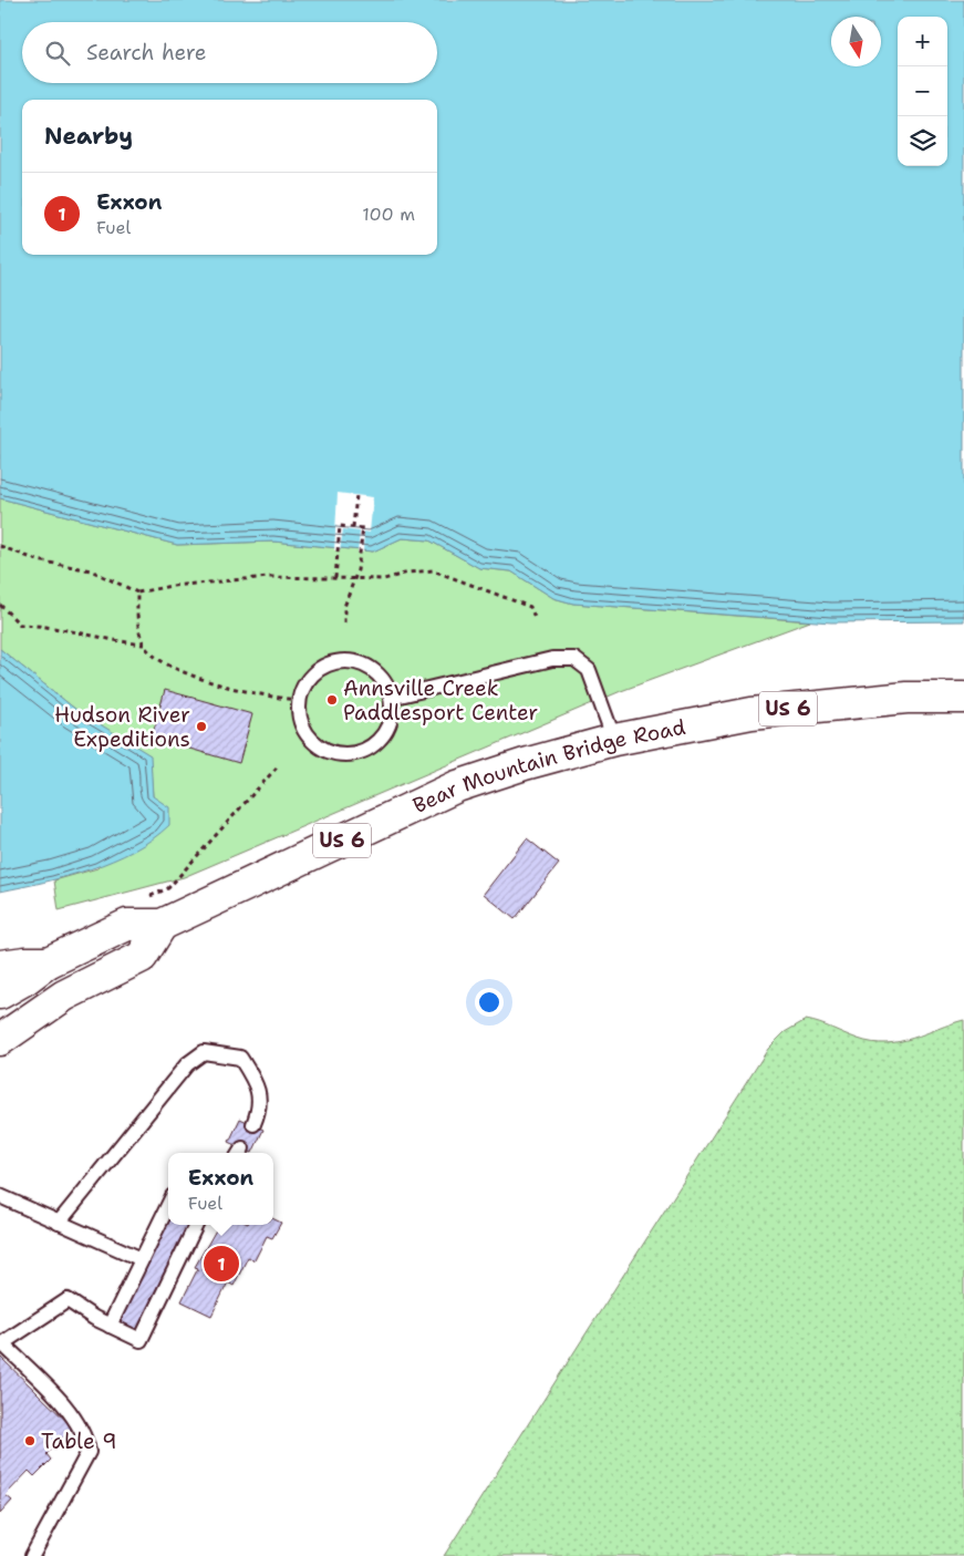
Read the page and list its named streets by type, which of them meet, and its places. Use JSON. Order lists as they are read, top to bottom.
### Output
{
  "streets": {
    "highway": ["US 6", "Bear Mountain Bridge Road"]
  },
  "crossings": [
    ["US 6", "Bear Mountain Bridge Road"]
  ],
  "places": ["Annsville Creek Paddlesport Center", "Hudson River Expeditions", "Table 9"],
  "north": "bottom",
  "page": {
    "map_buttons": ["+", "−"],
    "search": "Search here",
    "heading": "Nearby",
    "list": [
      {
        "mark": "1",
        "name": "Exxon",
        "note": "Fuel",
        "value": "100 m"
      }
    ],
    "popup": ["Exxon", "Fuel"],
    "pins": "1"
  }
}
